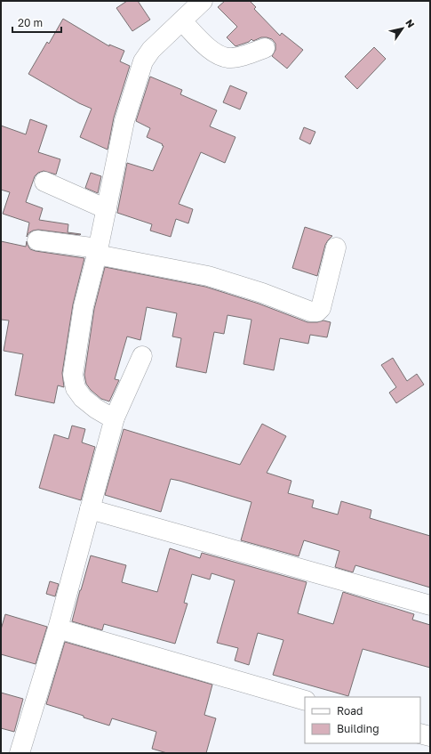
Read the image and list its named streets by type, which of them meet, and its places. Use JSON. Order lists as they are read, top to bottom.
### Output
{
  "legend": ["Road", "Building"],
  "scale_bar": "20 m",
  "north": "top right"
}
